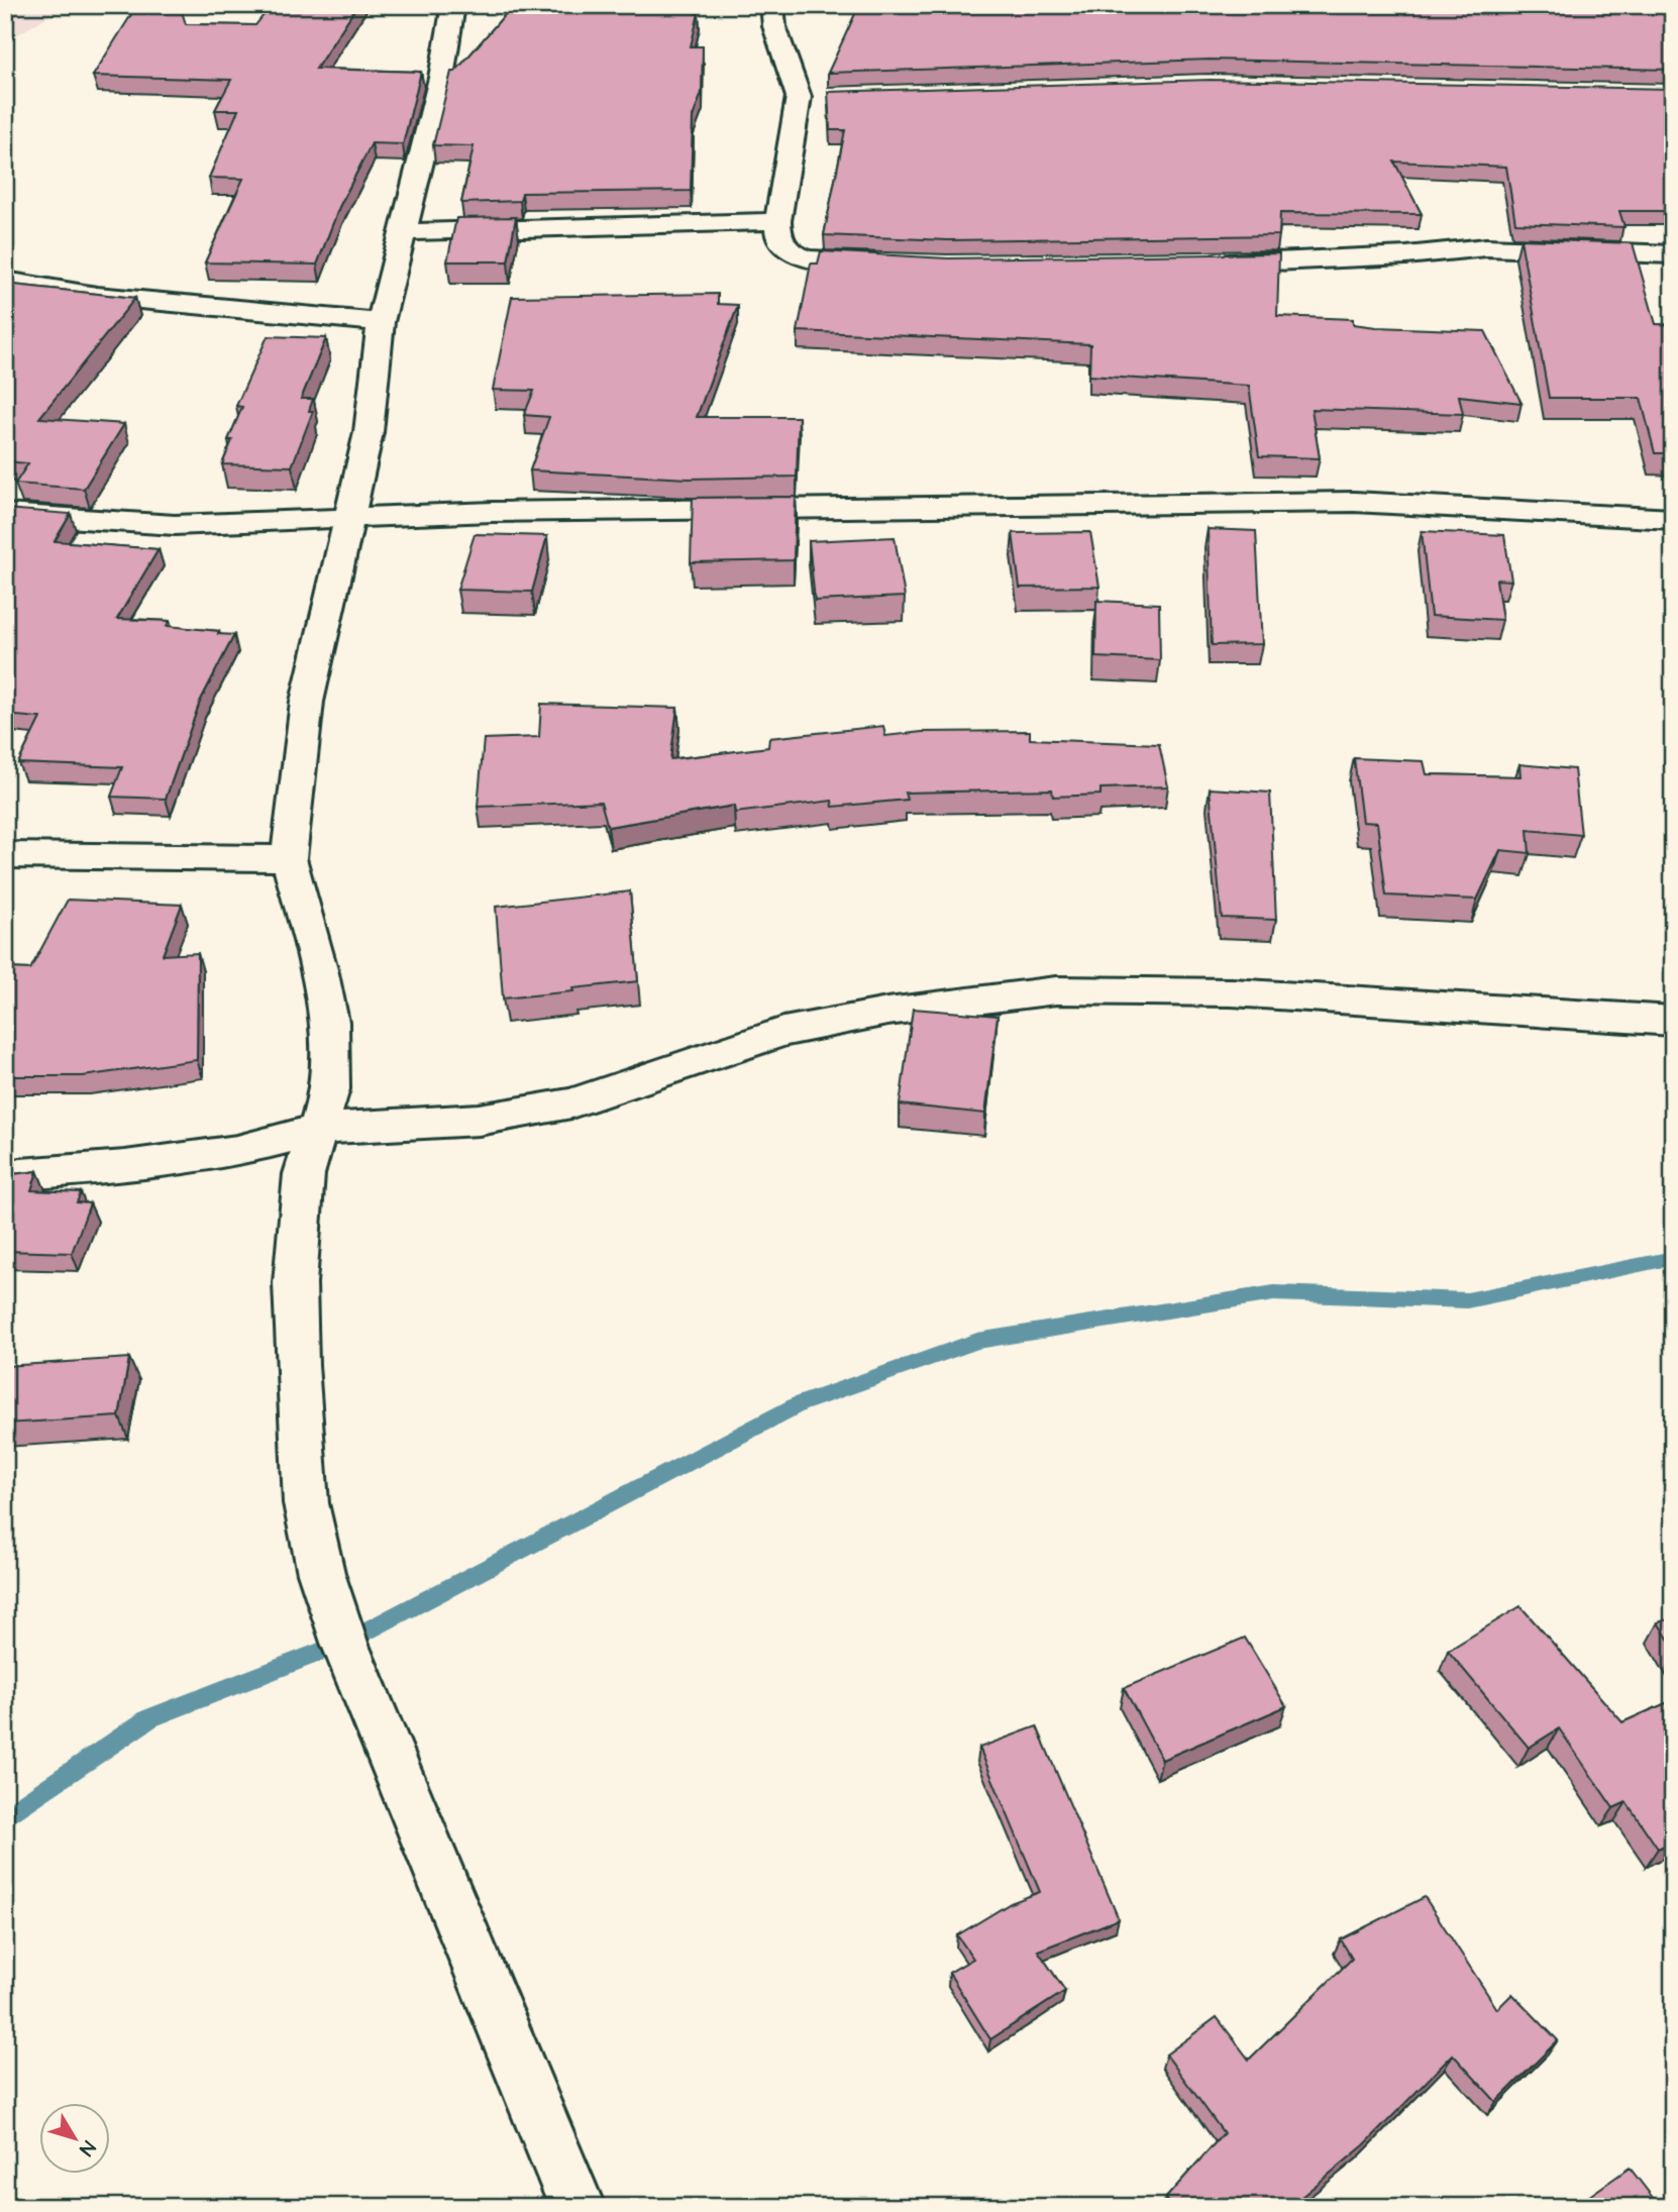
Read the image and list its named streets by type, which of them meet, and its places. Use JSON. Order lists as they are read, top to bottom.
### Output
{
  "north": "bottom right"
}
